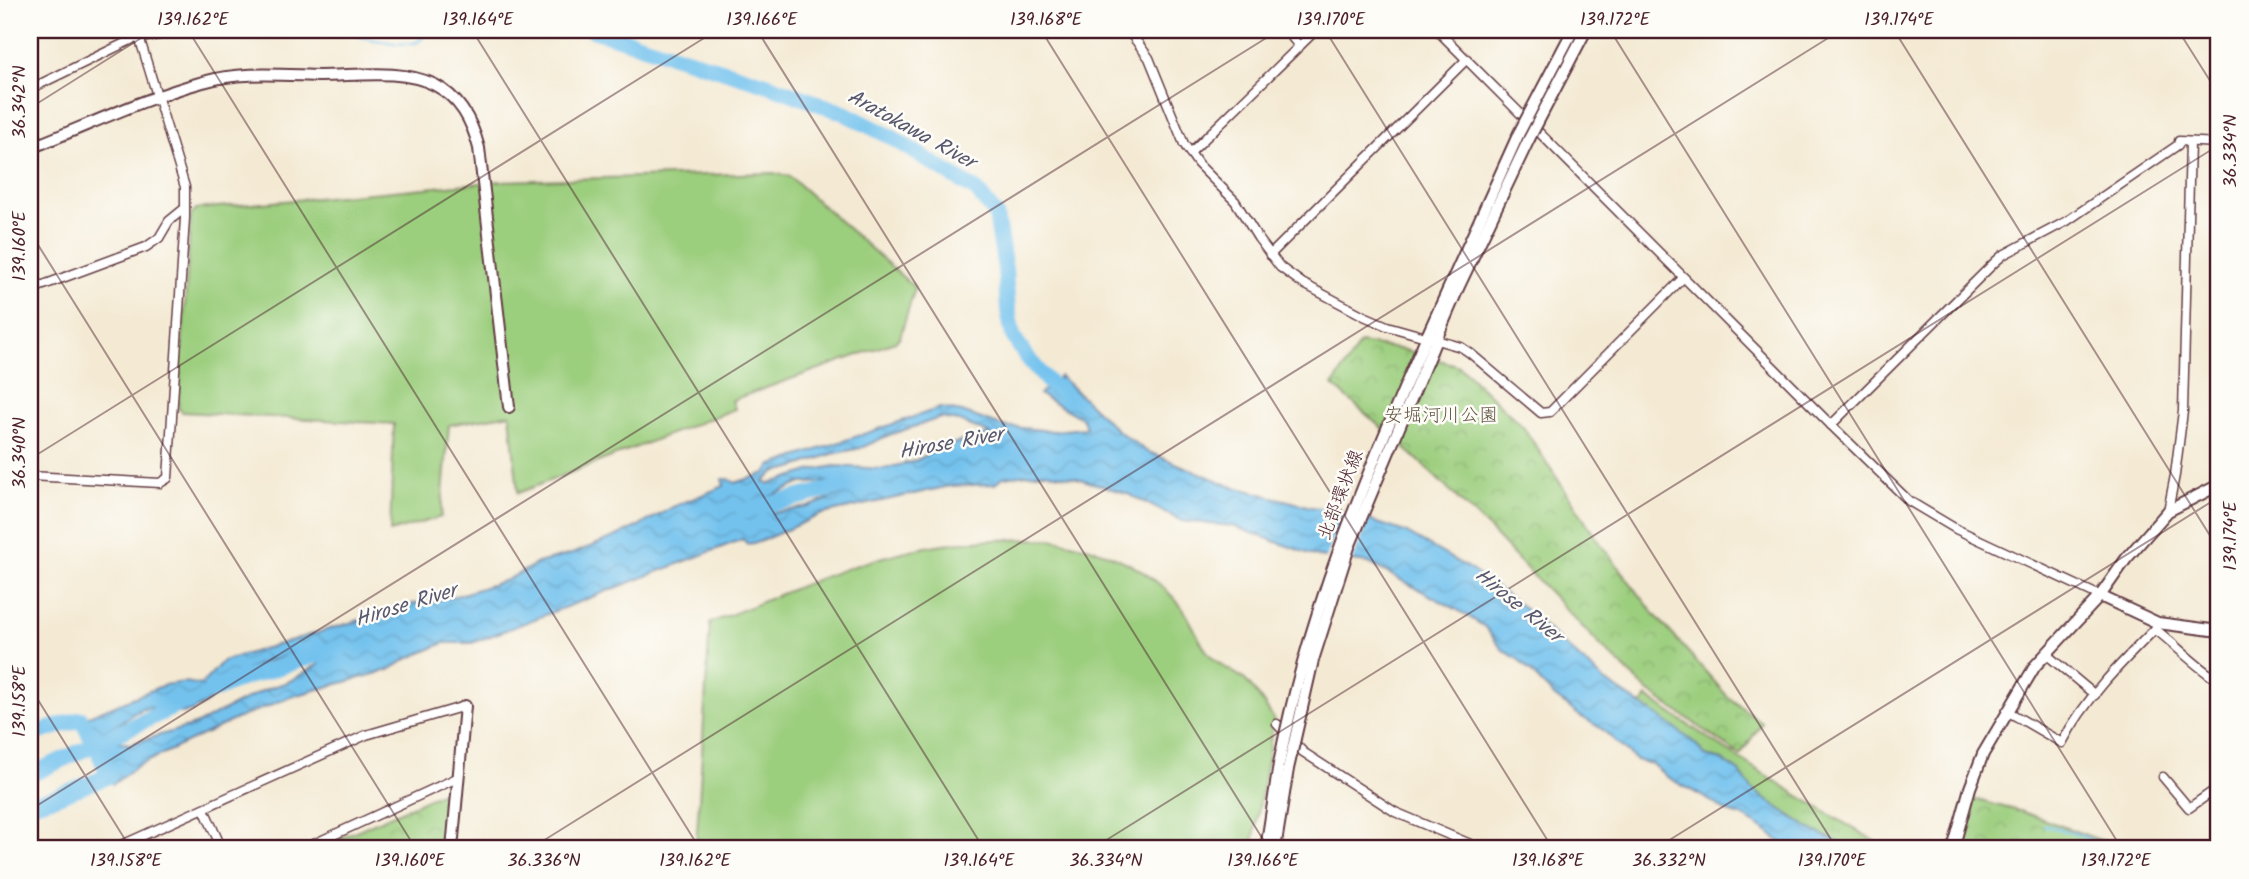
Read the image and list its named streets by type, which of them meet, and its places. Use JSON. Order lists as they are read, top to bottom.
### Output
{
  "streets": {
    "street": ["北部環状線"]
  },
  "water": ["Aratokawa River", "Hirose River"],
  "parks": ["安堀河川公園"],
  "coordinates": [
    "139.162°E",
    "139.164°E",
    "139.166°E",
    "139.168°E",
    "139.170°E",
    "139.172°E",
    "139.174°E",
    "36.342°N",
    "36.334°N",
    "139.160°E",
    "36.340°N",
    "139.158°E",
    "36.336°N",
    "36.332°N"
  ]
}
